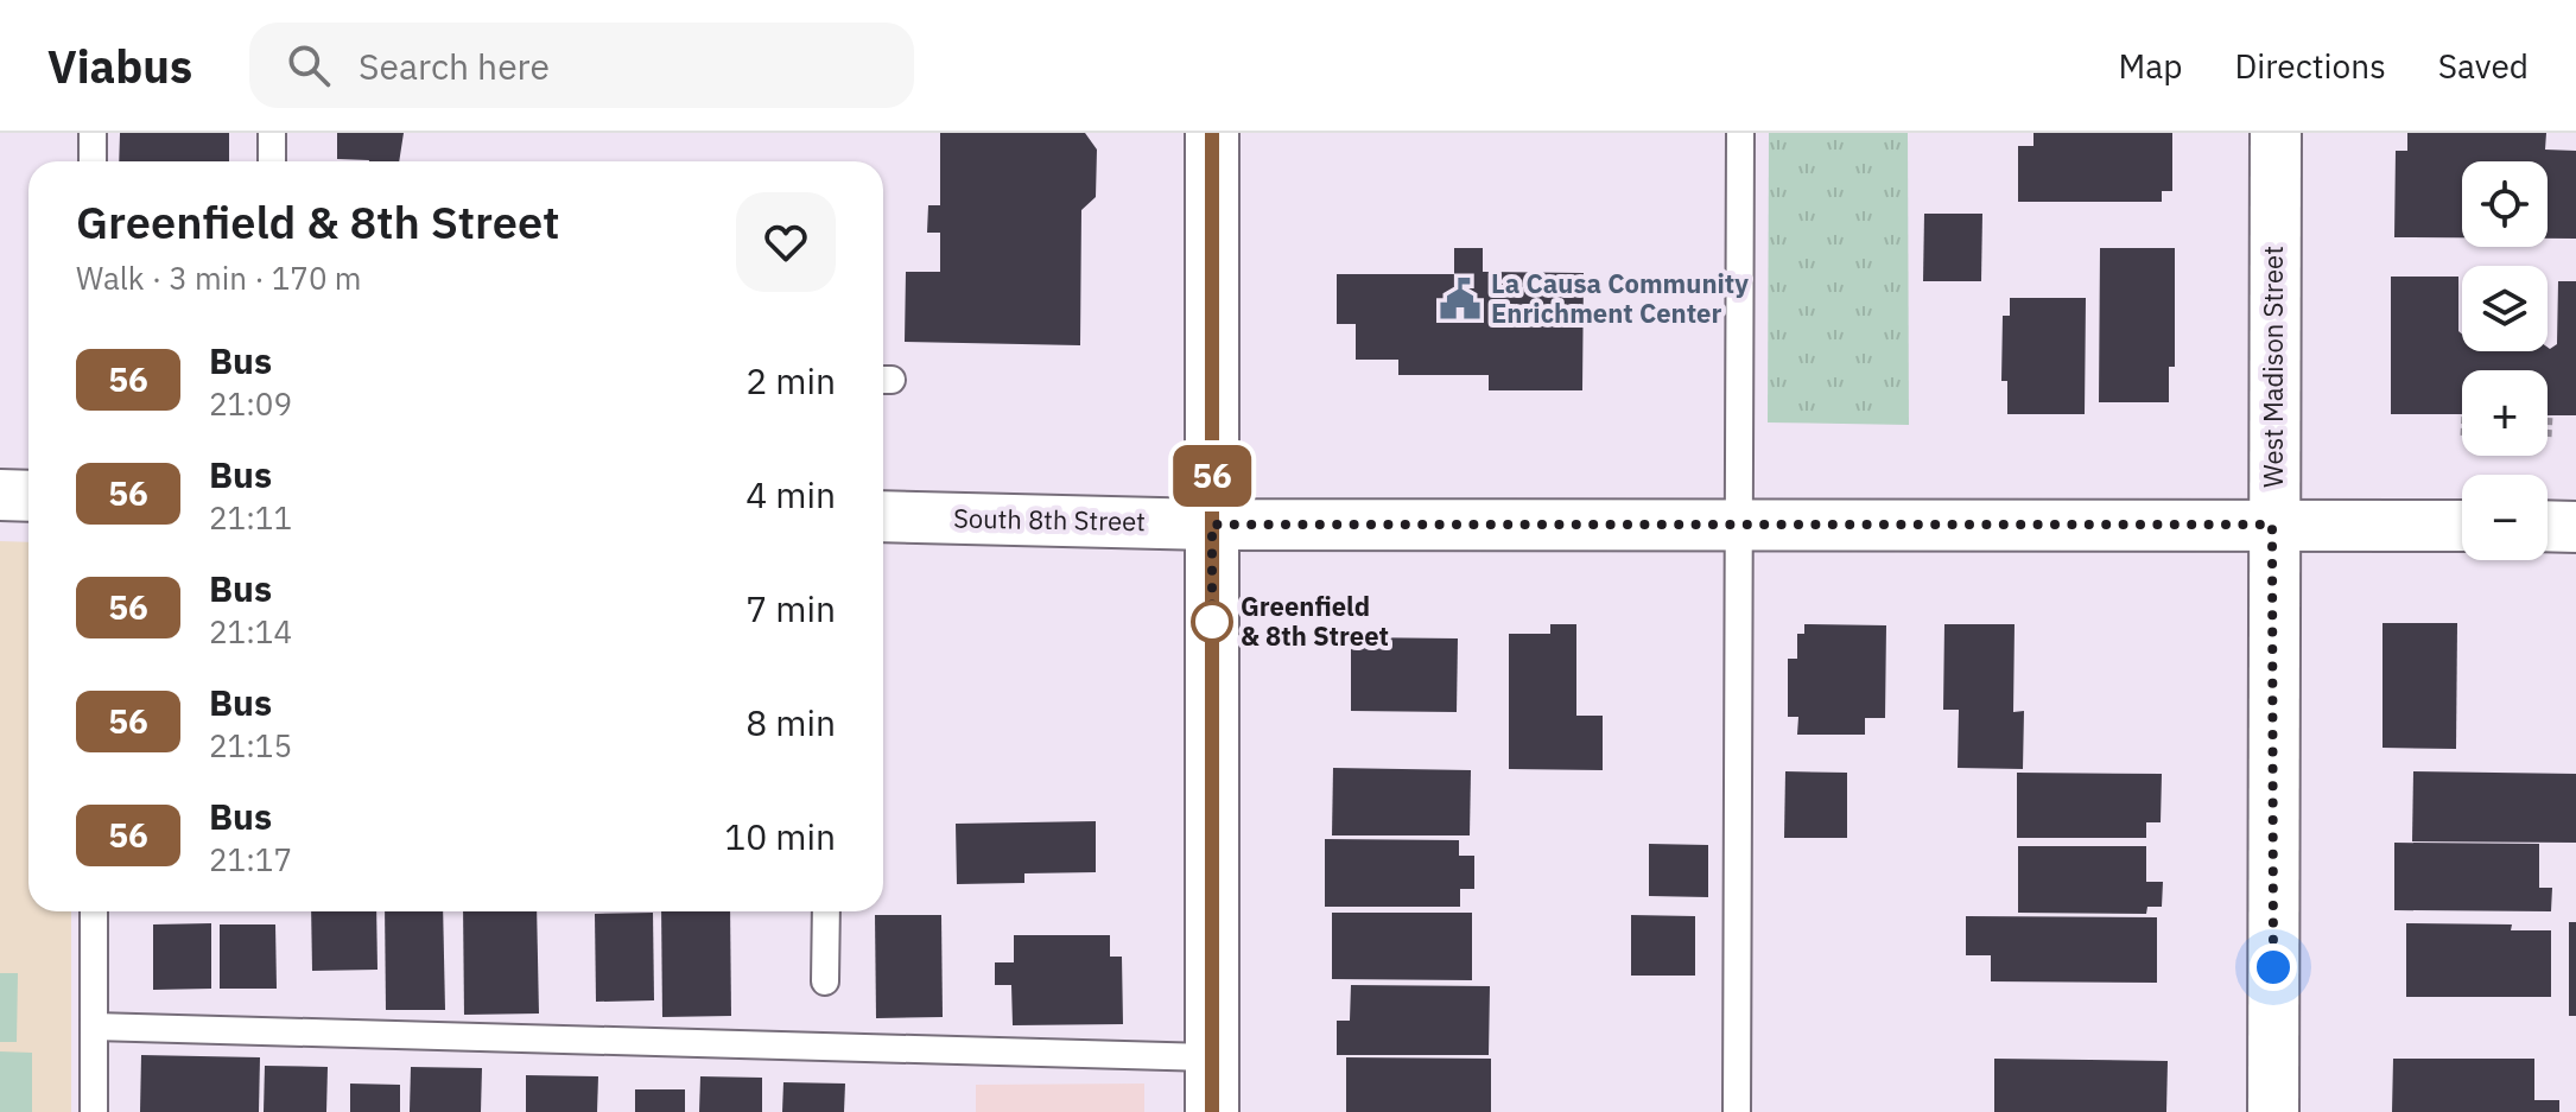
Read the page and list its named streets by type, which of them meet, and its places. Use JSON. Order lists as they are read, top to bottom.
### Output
{
  "streets": {
    "street": ["West Madison Street", "South 8th Street"]
  },
  "crossings": [
    ["West Madison Street", "South 8th Street"]
  ],
  "places": {
    "public building": ["La Causa Community Enrichment Center"],
    "other": ["Greenfield & 8th Street"]
  },
  "lines": ["bus line 56"],
  "page": {
    "header": "Viabus",
    "search": "Search here",
    "nav": ["Map", "Directions", "Saved"],
    "on_map": "56",
    "map_buttons": ["+", "−"],
    "heading": ["Greenfield & 8th Street", "Walk · 3 min · 170 m"],
    "list": [
      {
        "mark": "56",
        "name": "Bus",
        "note": "21:09",
        "value": "2 min"
      },
      {
        "mark": "56",
        "name": "Bus",
        "note": "21:11",
        "value": "4 min"
      },
      {
        "mark": "56",
        "name": "Bus",
        "note": "21:14",
        "value": "7 min"
      },
      {
        "mark": "56",
        "name": "Bus",
        "note": "21:15",
        "value": "8 min"
      },
      {
        "mark": "56",
        "name": "Bus",
        "note": "21:17",
        "value": "10 min"
      }
    ]
  }
}
